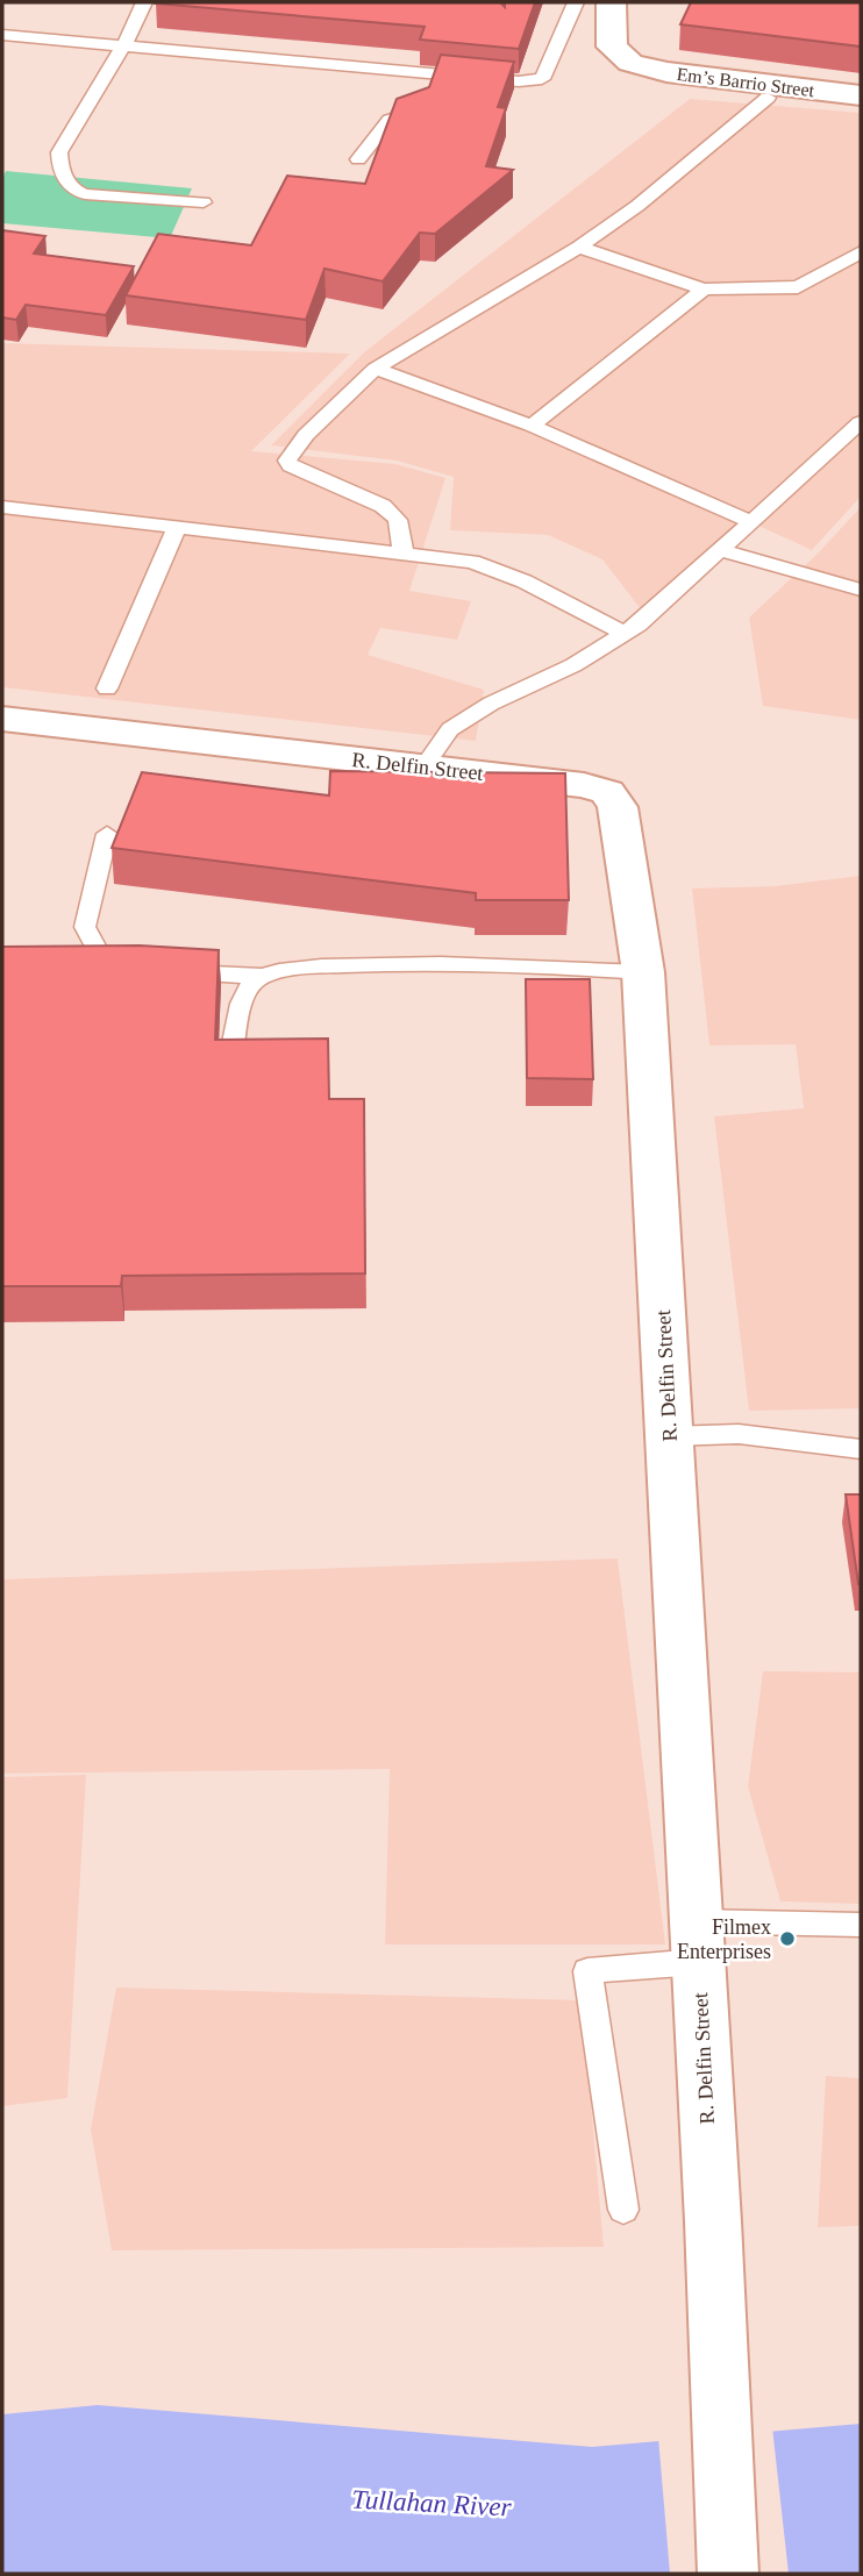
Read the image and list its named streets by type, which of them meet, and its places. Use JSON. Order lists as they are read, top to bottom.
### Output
{
  "streets": {
    "street": ["Em’s Barrio Street", "R. Delfin Street"]
  },
  "water": ["Tullahan River"],
  "places": ["Filmex Enterprises"]
}
